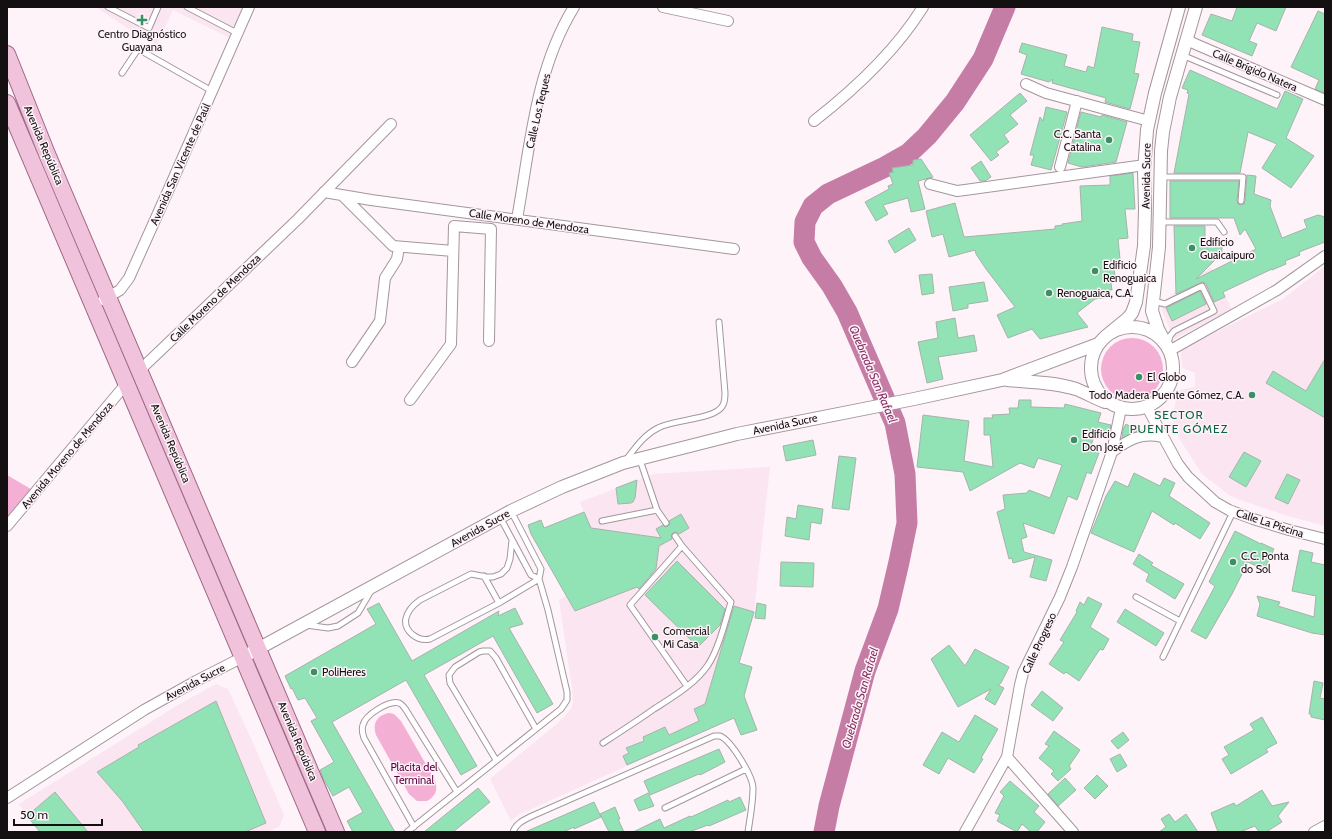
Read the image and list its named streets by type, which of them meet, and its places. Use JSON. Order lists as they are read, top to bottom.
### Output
{
  "streets": {
    "main road": ["Avenida República"],
    "street": [
      "Calle Brígido Natera",
      "Calle Los Teques",
      "Avenida San Vicente de Paúl",
      "Avenida Sucre",
      "Calle Moreno de Mendoza",
      "Avenida Moreno de Mendoza",
      "Calle La Piscina",
      "Calle Progreso"
    ]
  },
  "crossings": [
    ["Calle Brígido Natera", "Avenida Sucre"],
    ["Calle Los Teques", "Calle Moreno de Mendoza"],
    ["Avenida República", "Avenida San Vicente de Paúl"],
    ["Avenida República", "Avenida Sucre"],
    ["Avenida República", "Calle Moreno de Mendoza"],
    ["Avenida República", "Avenida Moreno de Mendoza"],
    ["Avenida Sucre", "Calle La Piscina"],
    ["Avenida Sucre", "Calle Progreso"],
    ["Calle La Piscina", "Calle Progreso"]
  ],
  "districts": ["SECTOR PUENTE GÓMEZ"],
  "water": ["Quebrada San Rafael"],
  "parks": ["Placita del Terminal"],
  "places": {
    "health": ["Centro Diagnóstico Guayana"],
    "other": [
      "C.C. Santa Catalina",
      "Edificio Guaicaipuro",
      "Edificio Renoguaica",
      "Renoguaica, C.A.",
      "El Globo",
      "Todo Madera Puente Gómez, C.A.",
      "Edificio Don José",
      "C.C. Ponta do Sol",
      "Comercial Mi Casa",
      "PoliHeres"
    ]
  },
  "scale_bar": "50 m"
}
